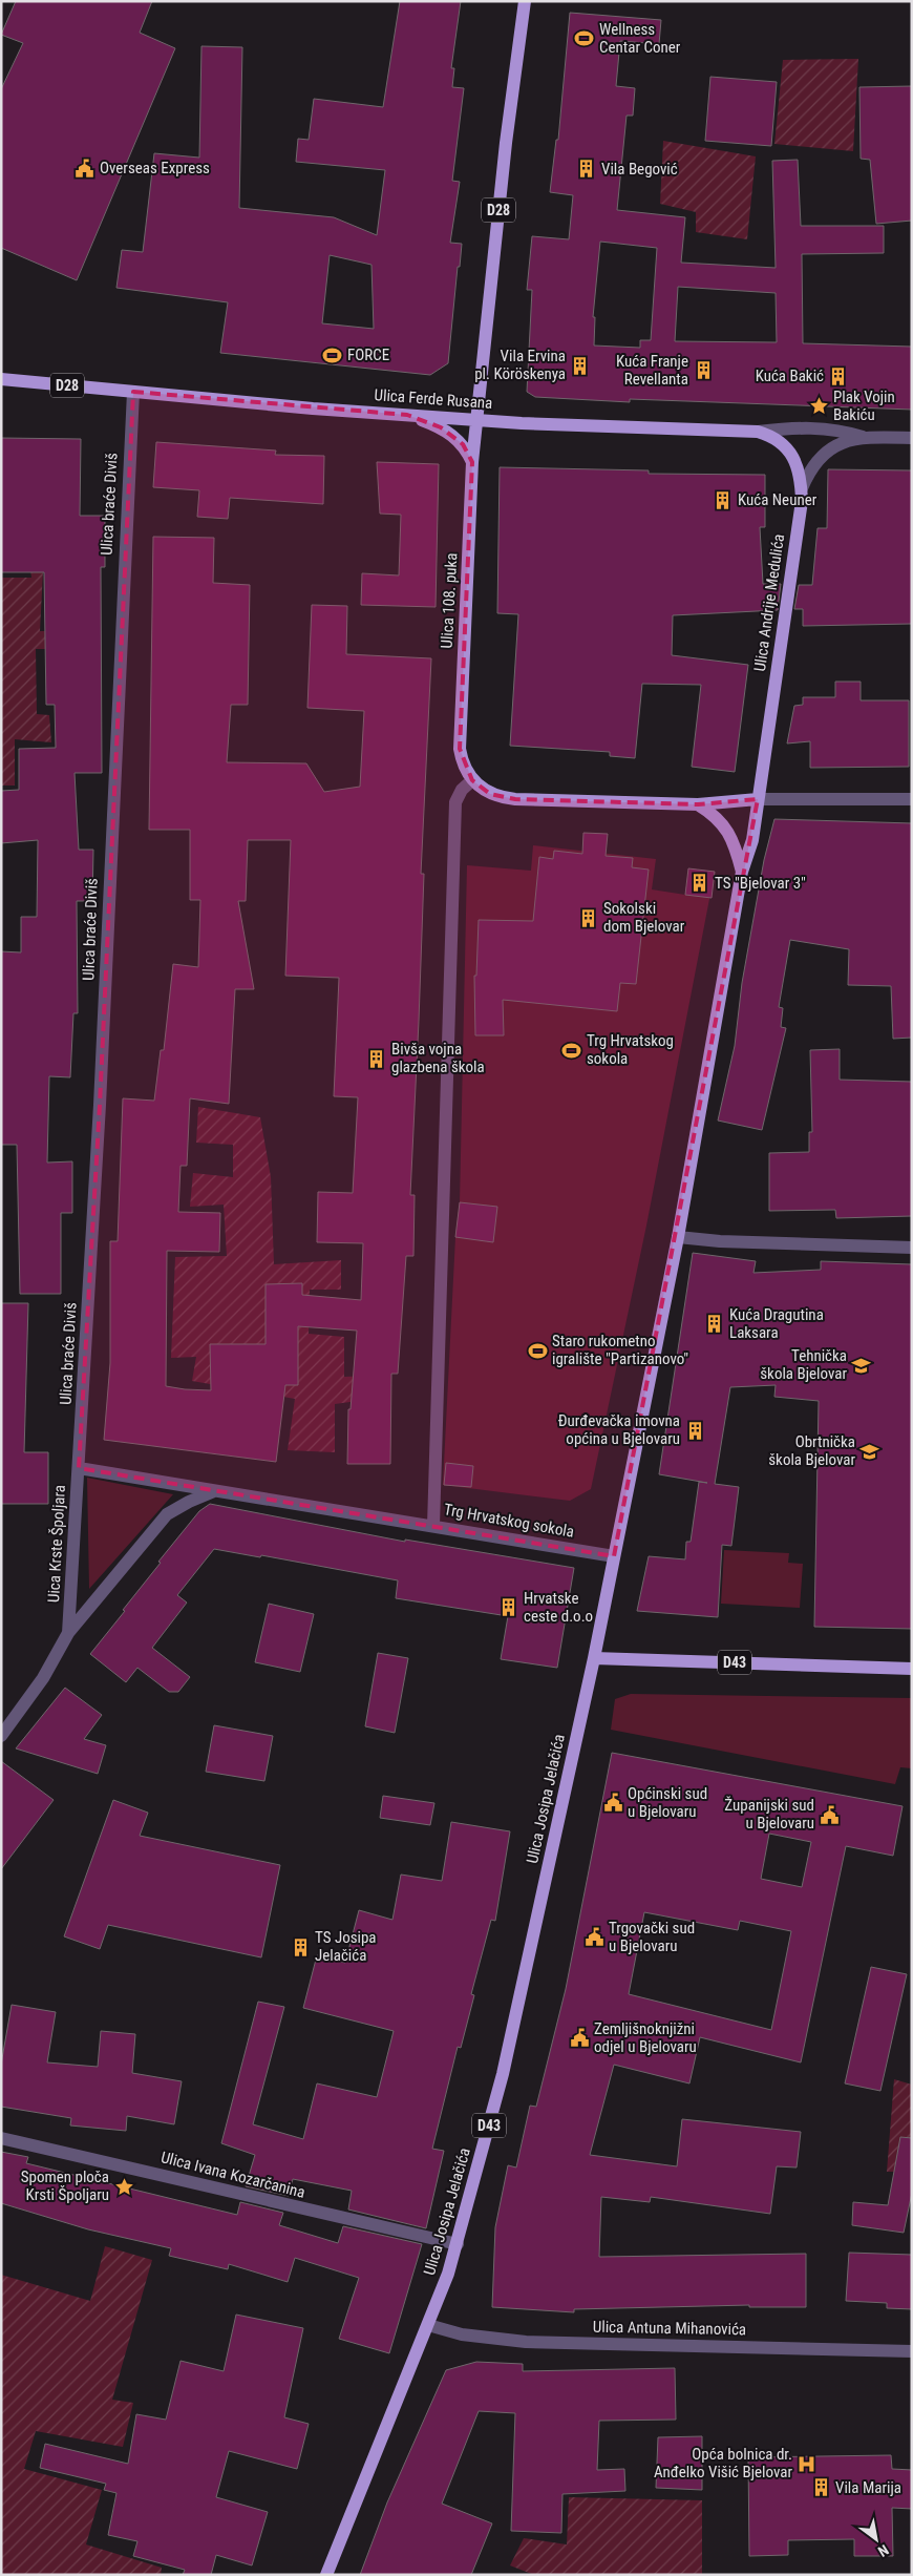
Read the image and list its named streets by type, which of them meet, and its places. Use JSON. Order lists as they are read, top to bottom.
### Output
{
  "streets": {
    "main road": [
      "D28",
      "Ulica Ferde Rusana",
      "Ulica 108. puka",
      "Ulica Andrije Medulića",
      "D43",
      "Ulica Josipa Jelačića"
    ],
    "street": [
      "Ulica braće Diviš",
      "Trg Hrvatskog sokola",
      "Uica Krste Špoljara",
      "Ulica Ivana Kozarčanina",
      "Ulica Antuna Mihanovića"
    ]
  },
  "crossings": [
    ["D28", "Ulica Ferde Rusana"],
    ["D28", "Ulica 108. puka"],
    ["Ulica Ferde Rusana", "Ulica braće Diviš"],
    ["Ulica Ferde Rusana", "Ulica 108. puka"],
    ["Ulica Ferde Rusana", "Ulica Andrije Medulića"],
    ["Ulica braće Diviš", "Uica Krste Špoljara"],
    ["Ulica 108. puka", "Trg Hrvatskog sokola"],
    ["Trg Hrvatskog sokola", "Uica Krste Špoljara"],
    ["D43", "Ulica Josipa Jelačića"],
    ["Ulica Josipa Jelačića", "Ulica Ivana Kozarčanina"],
    ["Ulica Josipa Jelačića", "Ulica Antuna Mihanovića"]
  ],
  "places": {
    "sports": [
      "Wellness Centar Coner",
      "FORCE",
      "Trg Hrvatskog sokola",
      "Staro rukometno igralište \"Partizanovo\""
    ],
    "public building": [
      "Overseas Express",
      "Općinski sud u Bjelovaru",
      "Županijski sud u Bjelovaru",
      "Trgovački sud u Bjelovaru",
      "Zemljišnoknjižni odjel u Bjelovaru"
    ],
    "building": [
      "Vila Begović",
      "Vila Ervina pl. Köröskenya",
      "Kuća Franje Revellanta",
      "Kuća Bakić",
      "Kuća Neuner",
      "TS \"Bjelovar 3\"",
      "Sokolski dom Bjelovar",
      "Bivša vojna glazbena škola",
      "Kuća Dragutina Laksara",
      "Đurđevačka imovna općina u Bjelovaru",
      "Hrvatske ceste d.o.o",
      "TS Josipa Jelačića",
      "Vila Marija"
    ],
    "place": ["Plak Vojin Bakiću", "Spomen ploča Krsti Špoljaru"],
    "school or university": ["Tehnička škola Bjelovar", "Obrtnička škola Bjelovar"],
    "hospital": ["Opća bolnica dr. Anđelko Višić Bjelovar"]
  },
  "north": "bottom right"
}
